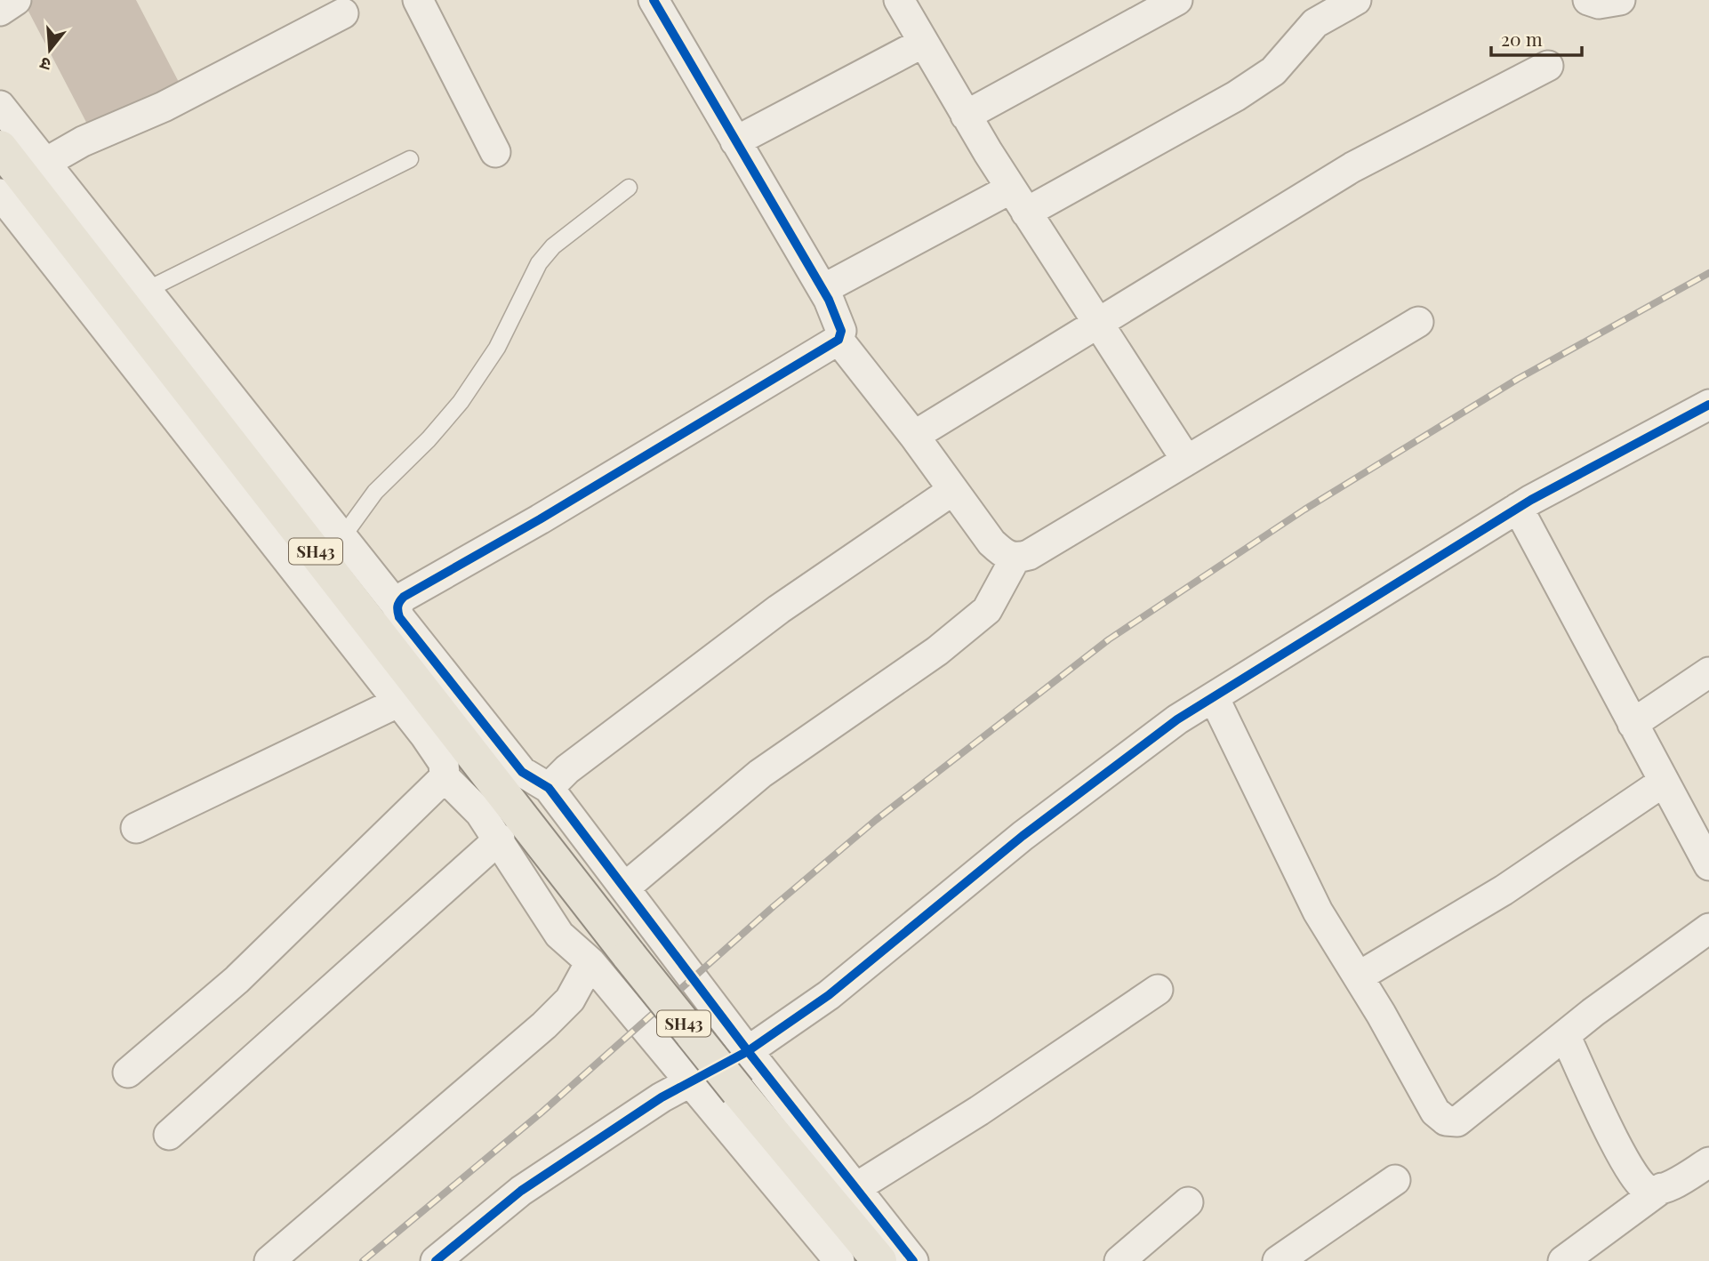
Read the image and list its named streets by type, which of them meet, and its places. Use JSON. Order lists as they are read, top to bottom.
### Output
{
  "streets": {
    "main road": ["SH43"]
  },
  "scale_bar": "20 m",
  "north": "bottom"
}
